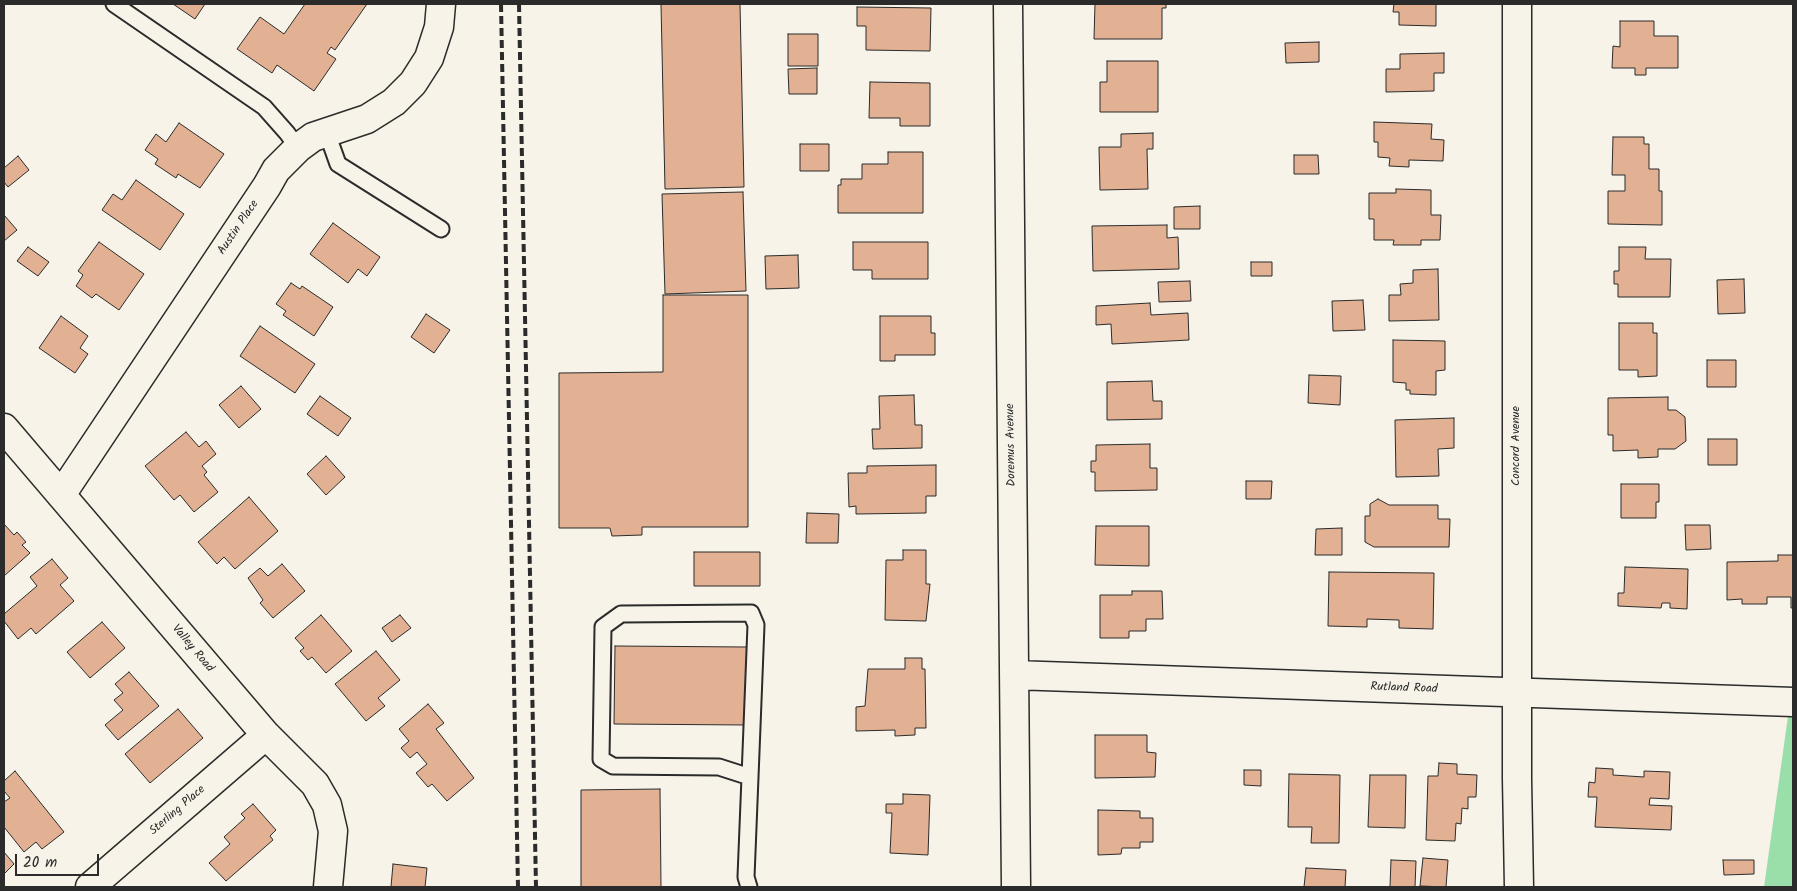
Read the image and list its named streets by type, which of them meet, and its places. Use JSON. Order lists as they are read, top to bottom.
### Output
{
  "streets": {
    "street": [
      "Austin Place",
      "Doremus Avenue",
      "Concord Avenue",
      "Valley Road",
      "Rutland Road",
      "Sterling Place"
    ]
  },
  "crossings": [
    ["Austin Place", "Valley Road"],
    ["Doremus Avenue", "Rutland Road"],
    ["Concord Avenue", "Rutland Road"],
    ["Valley Road", "Sterling Place"]
  ],
  "scale_bar": "20 m"
}
